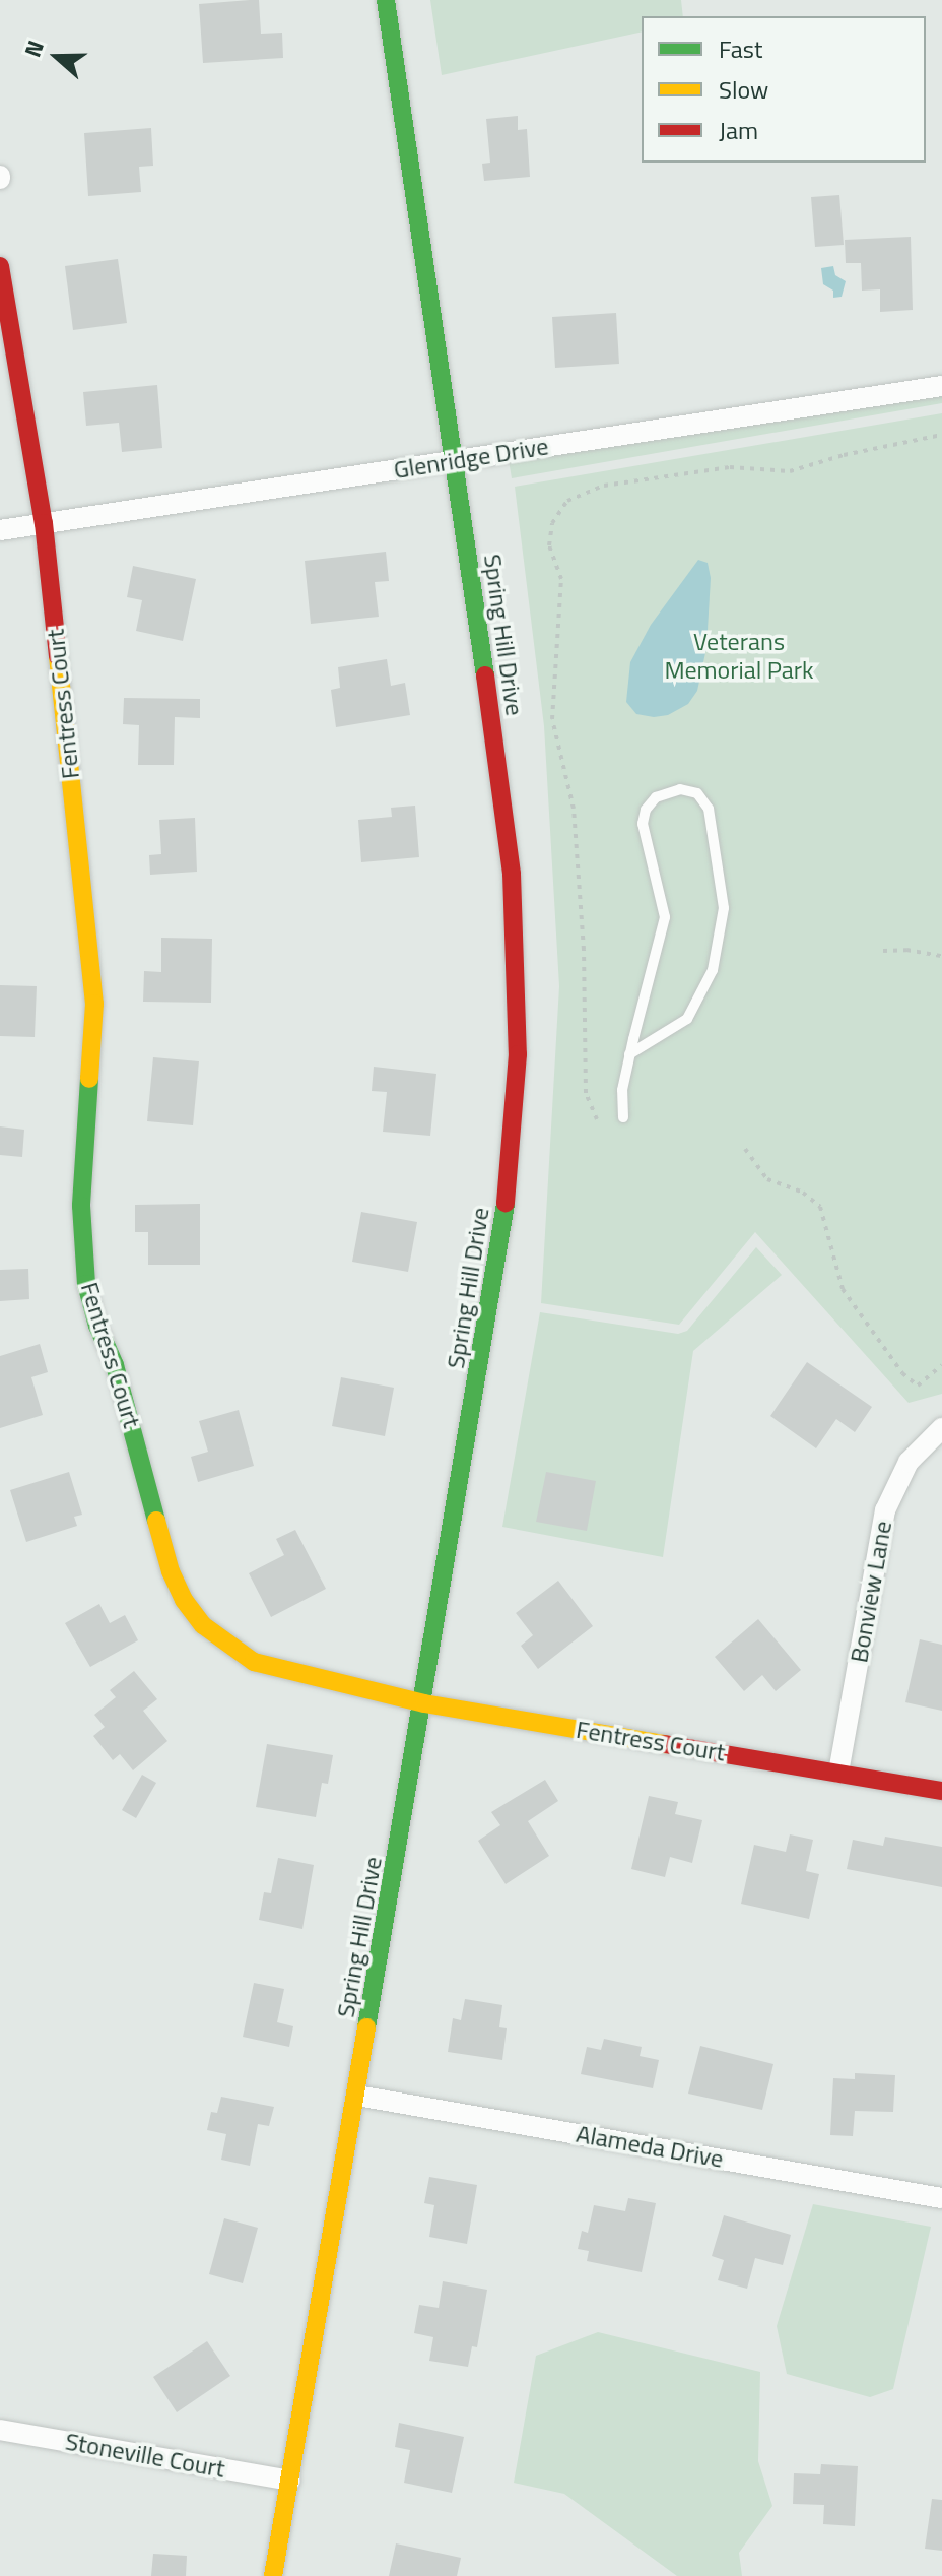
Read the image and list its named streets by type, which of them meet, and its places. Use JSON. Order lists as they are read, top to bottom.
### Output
{
  "streets": {
    "main road": ["Spring Hill Drive", "Fentress Court"],
    "street": [
      "Glenridge Drive",
      "Bonview Lane",
      "Alameda Drive",
      "Stoneville Court"
    ]
  },
  "crossings": [
    ["Glenridge Drive", "Spring Hill Drive"],
    ["Glenridge Drive", "Fentress Court"],
    ["Spring Hill Drive", "Fentress Court"],
    ["Spring Hill Drive", "Alameda Drive"],
    ["Spring Hill Drive", "Stoneville Court"],
    ["Fentress Court", "Bonview Lane"]
  ],
  "parks": ["Veterans Memorial Park"],
  "legend": ["Fast", "Slow", "Jam"],
  "north": "left"
}
